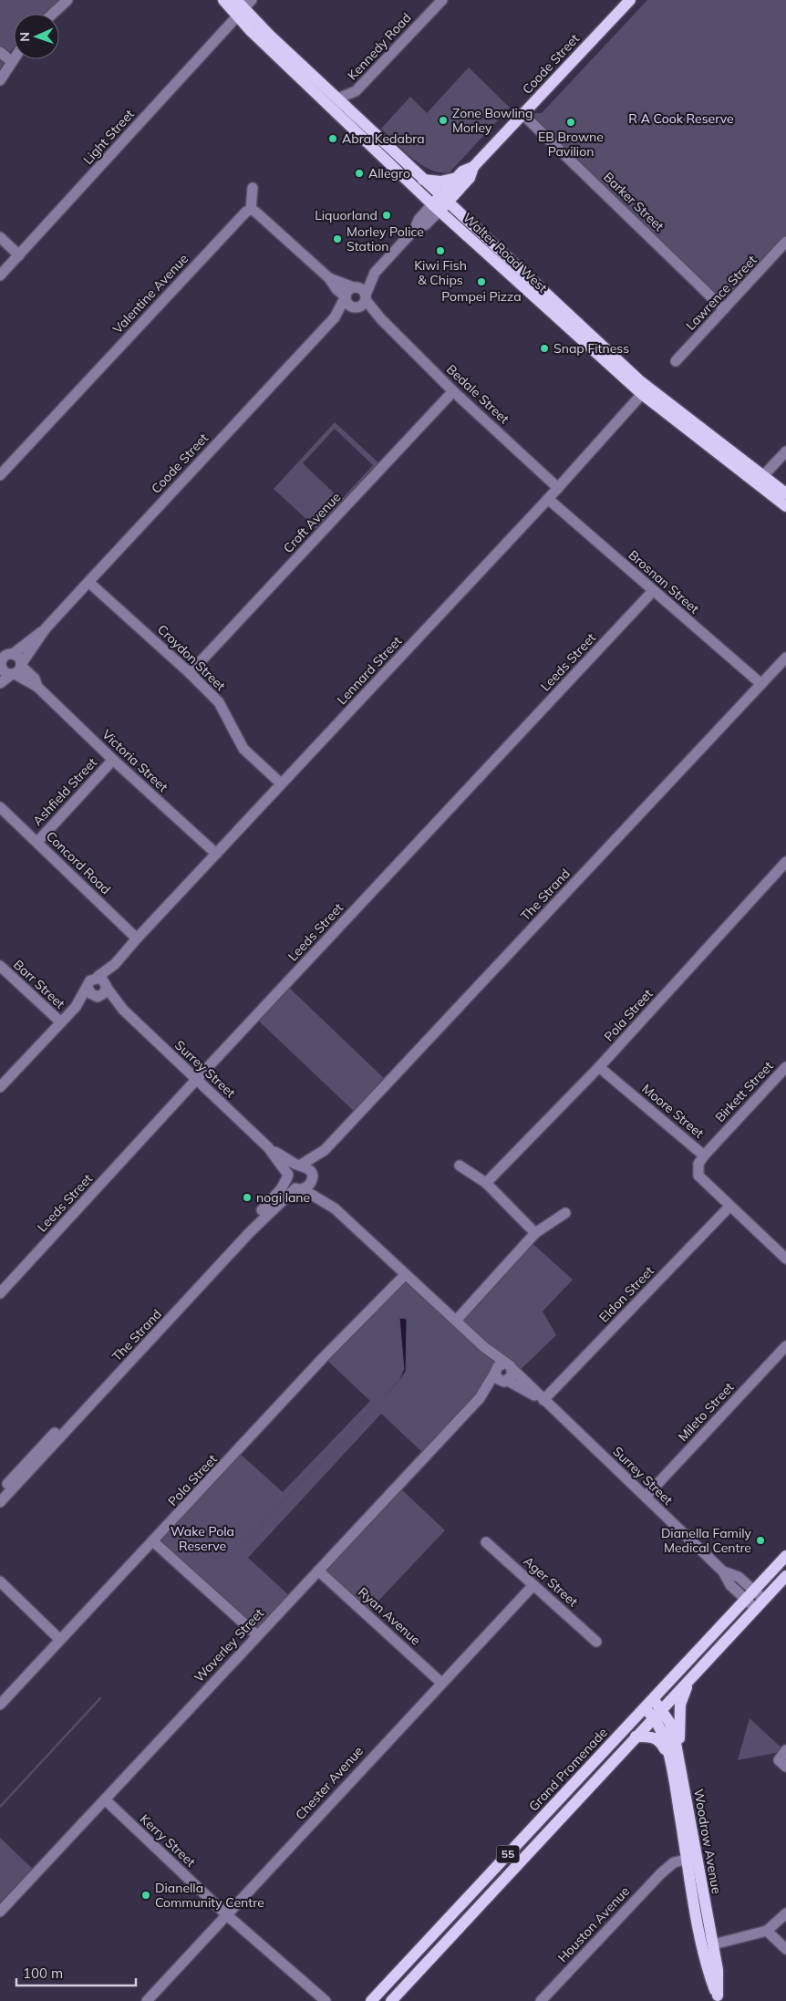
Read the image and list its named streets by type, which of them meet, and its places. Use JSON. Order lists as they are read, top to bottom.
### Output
{
  "streets": {
    "main road": [
      "Coode Street",
      "Walter Road West",
      "Grand Promenade",
      "Woodrow Avenue",
      "55"
    ],
    "street": [
      "Kennedy Road",
      "Light Street",
      "Barker Street",
      "Lawrence Street",
      "Valentine Avenue",
      "Bedale Street",
      "Croft Avenue",
      "Brosnan Street",
      "Croydon Street",
      "Leeds Street",
      "Lennard Street",
      "Victoria Street",
      "Ashfield Street",
      "Concord Road",
      "The Strand",
      "Barr Street",
      "Pola Street",
      "Surrey Street",
      "Birkett Street",
      "Moore Street",
      "Eldon Street",
      "Mileto Street",
      "Ager Street",
      "Ryan Avenue",
      "Waverley Street",
      "Chester Avenue",
      "Kerry Street",
      "Houston Avenue"
    ]
  },
  "crossings": [
    ["Kennedy Road", "Walter Road West"],
    ["Coode Street", "Barker Street"],
    ["Coode Street", "Walter Road West"],
    ["Coode Street", "Bedale Street"],
    ["Coode Street", "Croydon Street"],
    ["Coode Street", "Victoria Street"],
    ["Light Street", "Walter Road West"],
    ["Barker Street", "Lawrence Street"],
    ["Walter Road West", "Lennard Street"],
    ["Bedale Street", "Croft Avenue"],
    ["Bedale Street", "Lennard Street"],
    ["Croft Avenue", "Croydon Street"],
    ["Brosnan Street", "Leeds Street"],
    ["Brosnan Street", "Lennard Street"],
    ["Brosnan Street", "The Strand"],
    ["Croydon Street", "Lennard Street"],
    ["Leeds Street", "Surrey Street"],
    ["Lennard Street", "Victoria Street"],
    ["Lennard Street", "Concord Road"],
    ["Lennard Street", "Barr Street"],
    ["Lennard Street", "Surrey Street"],
    ["Victoria Street", "Ashfield Street"],
    ["Ashfield Street", "Concord Road"],
    ["The Strand", "Surrey Street"],
    ["Pola Street", "Surrey Street"],
    ["Pola Street", "Moore Street"],
    ["Surrey Street", "Eldon Street"],
    ["Surrey Street", "Mileto Street"],
    ["Surrey Street", "Waverley Street"],
    ["Surrey Street", "Grand Promenade"],
    ["Surrey Street", "55"],
    ["Birkett Street", "Moore Street"],
    ["Moore Street", "Eldon Street"],
    ["Ager Street", "Chester Avenue"],
    ["Ryan Avenue", "Waverley Street"],
    ["Ryan Avenue", "Chester Avenue"],
    ["Waverley Street", "Kerry Street"],
    ["Grand Promenade", "Woodrow Avenue"],
    ["Chester Avenue", "Kerry Street"],
    ["Woodrow Avenue", "55"],
    ["Woodrow Avenue", "Houston Avenue"]
  ],
  "parks": ["R A Cook Reserve", "Wake Pola Reserve"],
  "places": [
    "Zone Bowling Morley",
    "EB Browne Pavilion",
    "Abra Kedabra",
    "Allegro",
    "Liquorland",
    "Morley Police Station",
    "Kiwi Fish & Chips",
    "Pompei Pizza",
    "Snap Fitness",
    "nogi lane",
    "Dianella Family Medical Centre",
    "Dianella Community Centre"
  ],
  "scale_bar": "100 m",
  "north": "left"
}
